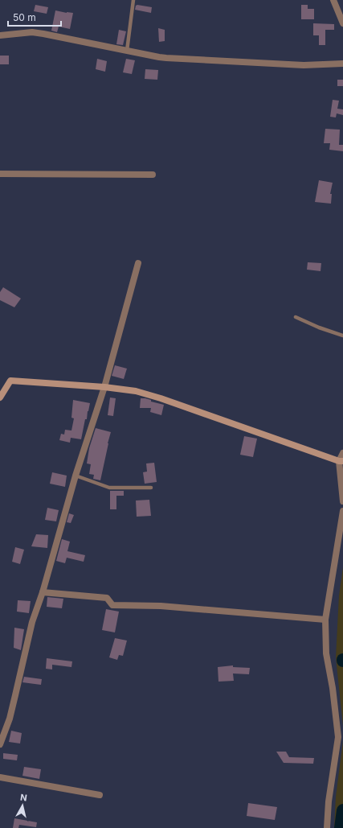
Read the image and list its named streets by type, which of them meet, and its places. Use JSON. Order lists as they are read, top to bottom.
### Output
{
  "scale_bar": "50 m",
  "north": "top"
}
